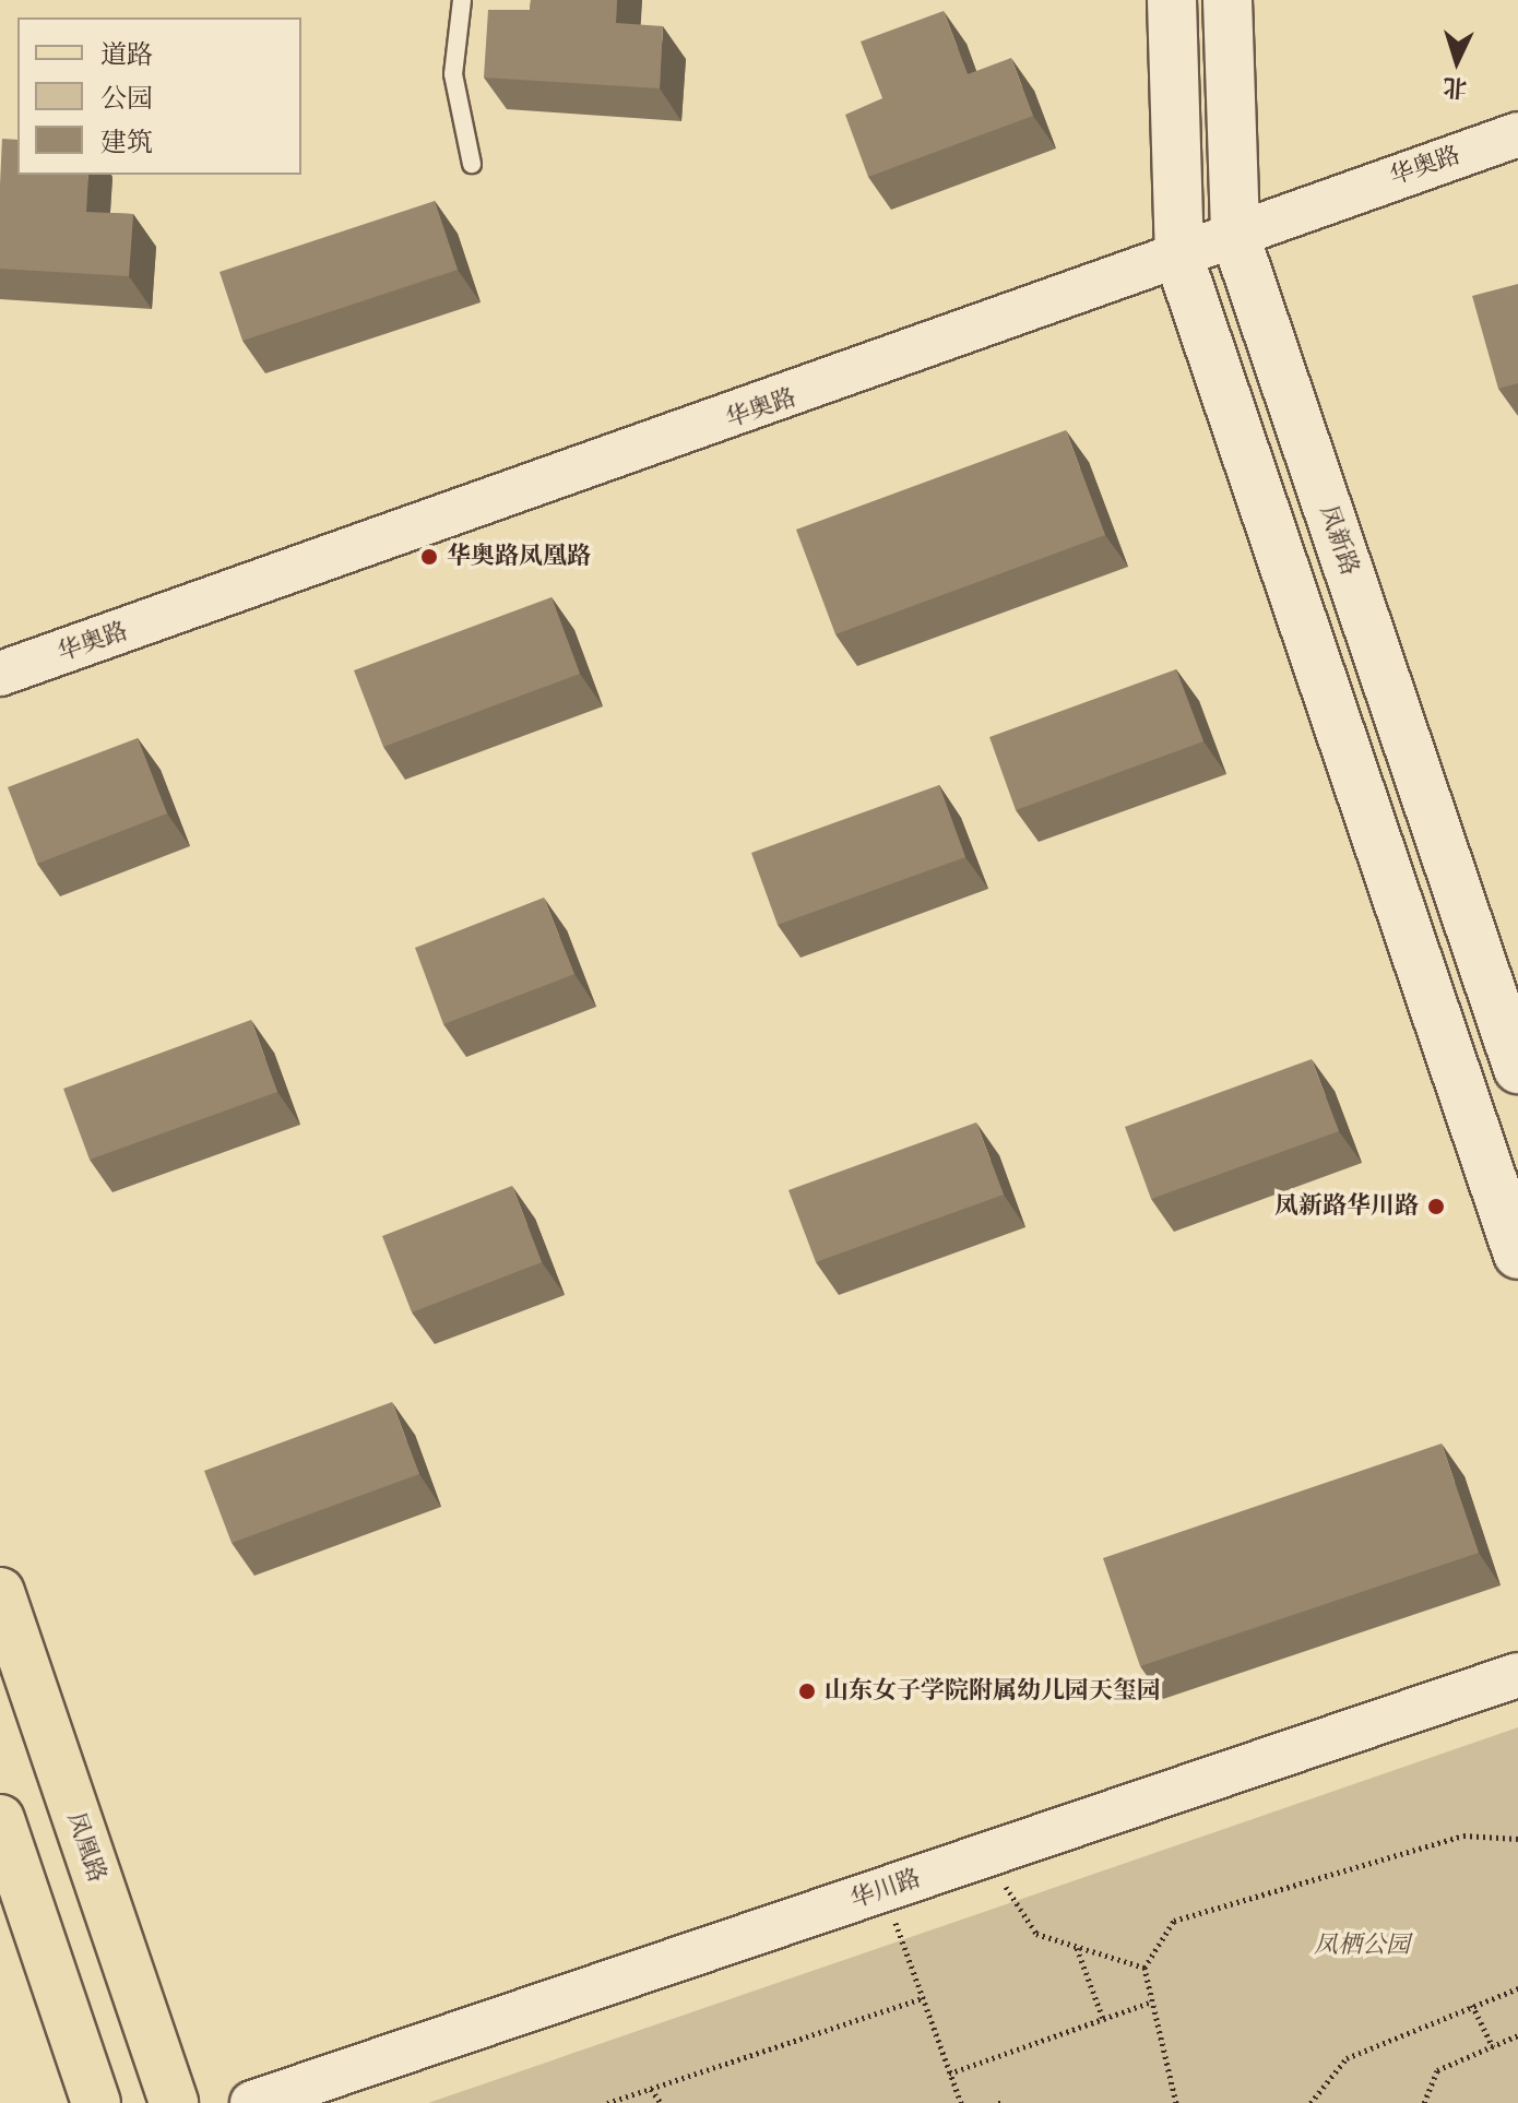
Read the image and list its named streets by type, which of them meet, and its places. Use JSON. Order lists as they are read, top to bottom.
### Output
{
  "streets": {
    "main road": ["凤新路", "凤凰路"],
    "street": ["华奥路", "华川路"]
  },
  "crossings": [
    ["华奥路", "凤新路"]
  ],
  "parks": ["凤栖公园"],
  "places": ["华奥路凤凰路", "凤新路华川路", "山东女子学院附属幼儿园天玺园"],
  "legend": ["道路", "公园", "建筑"],
  "north": "bottom"
}
